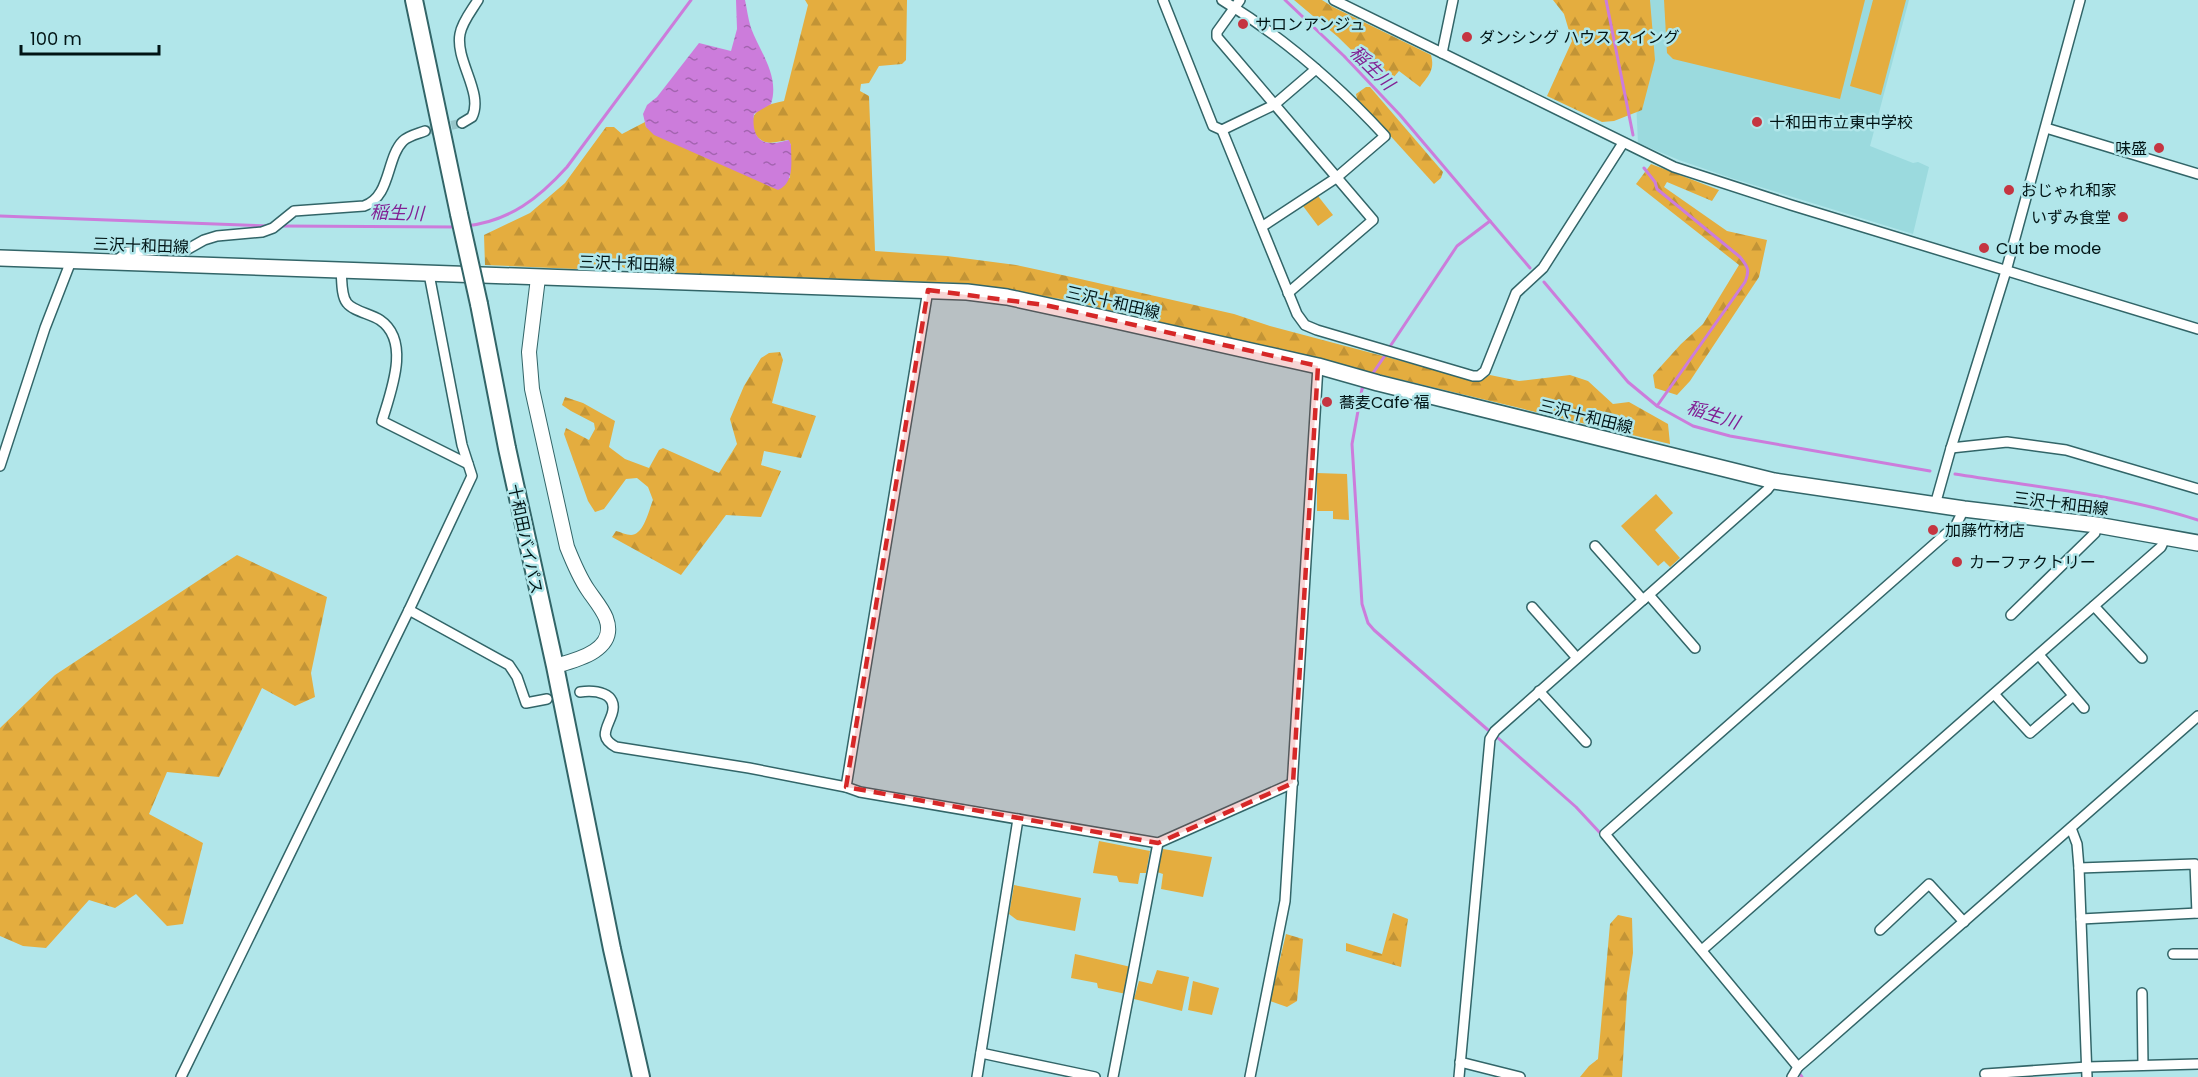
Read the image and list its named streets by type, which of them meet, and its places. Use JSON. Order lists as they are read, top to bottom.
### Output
{
  "streets": {
    "highway": ["十和田バイパス"],
    "main road": ["三沢十和田線"]
  },
  "water": ["稲生川"],
  "places": [
    "サロンアンジュ",
    "ダンシング ハウス スイング",
    "十和田市立東中学校",
    "味盛",
    "おじゃれ和家",
    "いずみ食堂",
    "Cut be mode",
    "蕎麦Cafe 福",
    "加藤竹材店",
    "カーファクトリー"
  ],
  "scale_bar": "100 m"
}
